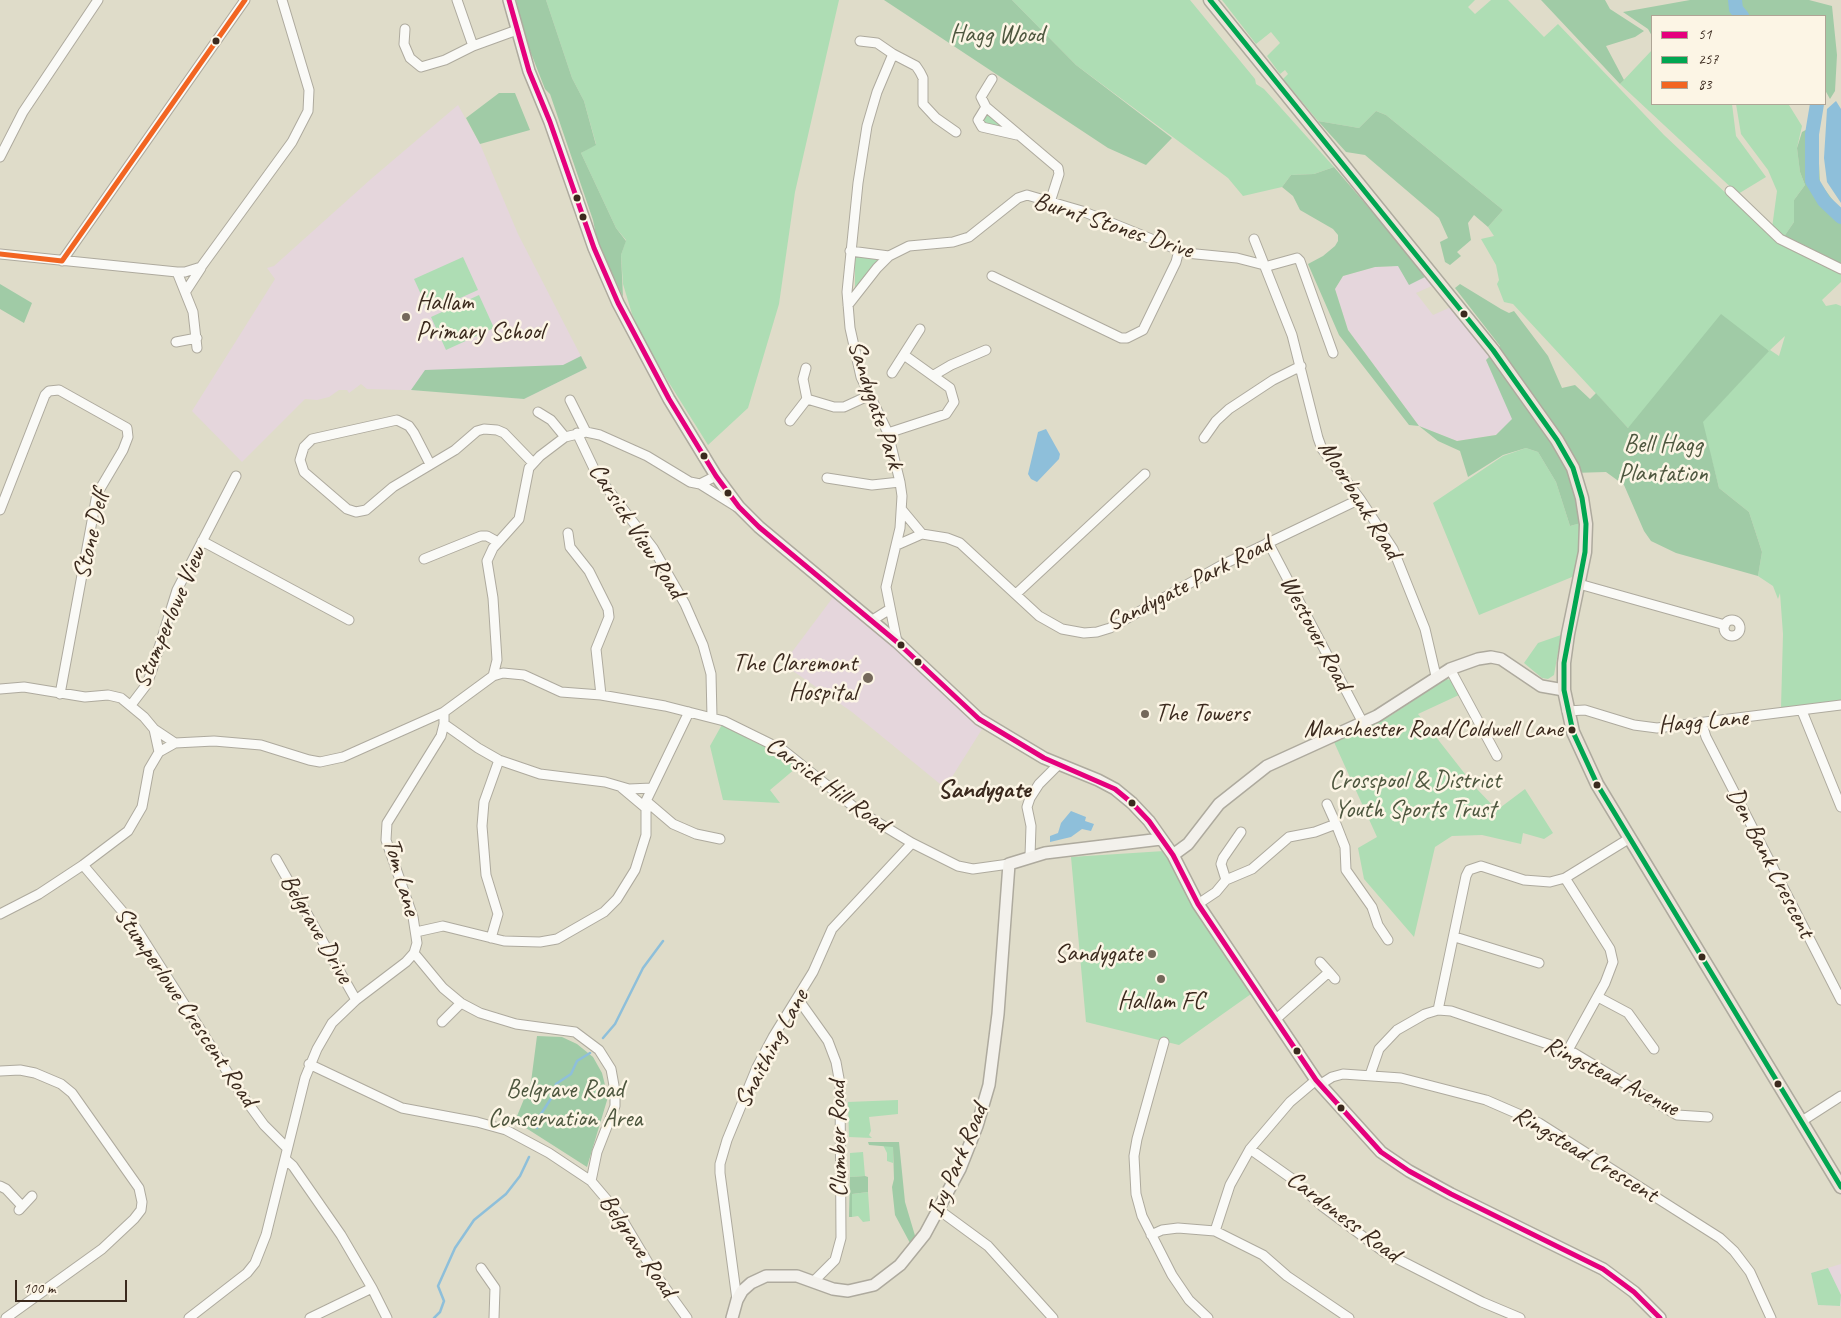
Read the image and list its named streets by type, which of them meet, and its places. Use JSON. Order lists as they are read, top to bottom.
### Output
{
  "streets": {
    "street": [
      "Burnt Stones Drive",
      "Sandygate Park",
      "Moorbank Road",
      "Carsick View Road",
      "Stone Delf",
      "Sandygate Park Road",
      "Stumperlowe View",
      "Westover Road",
      "Hagg Lane",
      "Carsick Hill Road",
      "Den Bank Crescent",
      "Tom Lane",
      "Belgrave Drive",
      "Stumperlowe Crescent Road",
      "Snaithing Lane",
      "Ringstead Avenue",
      "Clumber Road",
      "Ringstead Crescent",
      "Ivy Park Road",
      "Cardoness Road",
      "Belgrave Road"
    ]
  },
  "crossings": [
    ["Burnt Stones Drive", "Sandygate Park"],
    ["Burnt Stones Drive", "Moorbank Road"],
    ["Moorbank Road", "Sandygate Park Road"],
    ["Carsick View Road", "Carsick Hill Road"],
    ["Sandygate Park Road", "Westover Road"],
    ["Hagg Lane", "Den Bank Crescent"],
    ["Carsick Hill Road", "Snaithing Lane"],
    ["Carsick Hill Road", "Ivy Park Road"],
    ["Tom Lane", "Belgrave Drive"],
    ["Tom Lane", "Stumperlowe Crescent Road"],
    ["Tom Lane", "Belgrave Road"],
    ["Snaithing Lane", "Clumber Road"],
    ["Snaithing Lane", "Ivy Park Road"],
    ["Clumber Road", "Ivy Park Road"],
    ["Ringstead Crescent", "Cardoness Road"]
  ],
  "districts": ["Sandygate"],
  "parks": [
    "Hagg Wood",
    "Bell Hagg Plantation",
    "Crosspool & District Youth Sports Trust",
    "Belgrave Road Conservation Area"
  ],
  "places": [
    "Hallam Primary School",
    "The Claremont Hospital",
    "The Towers",
    "Manchester Road/Coldwell Lane",
    "Sandygate",
    "Hallam FC"
  ],
  "lines": ["transit line 51", "transit line 257", "transit line 83"],
  "legend": ["51", "257", "83"],
  "scale_bar": "100 m"
}
